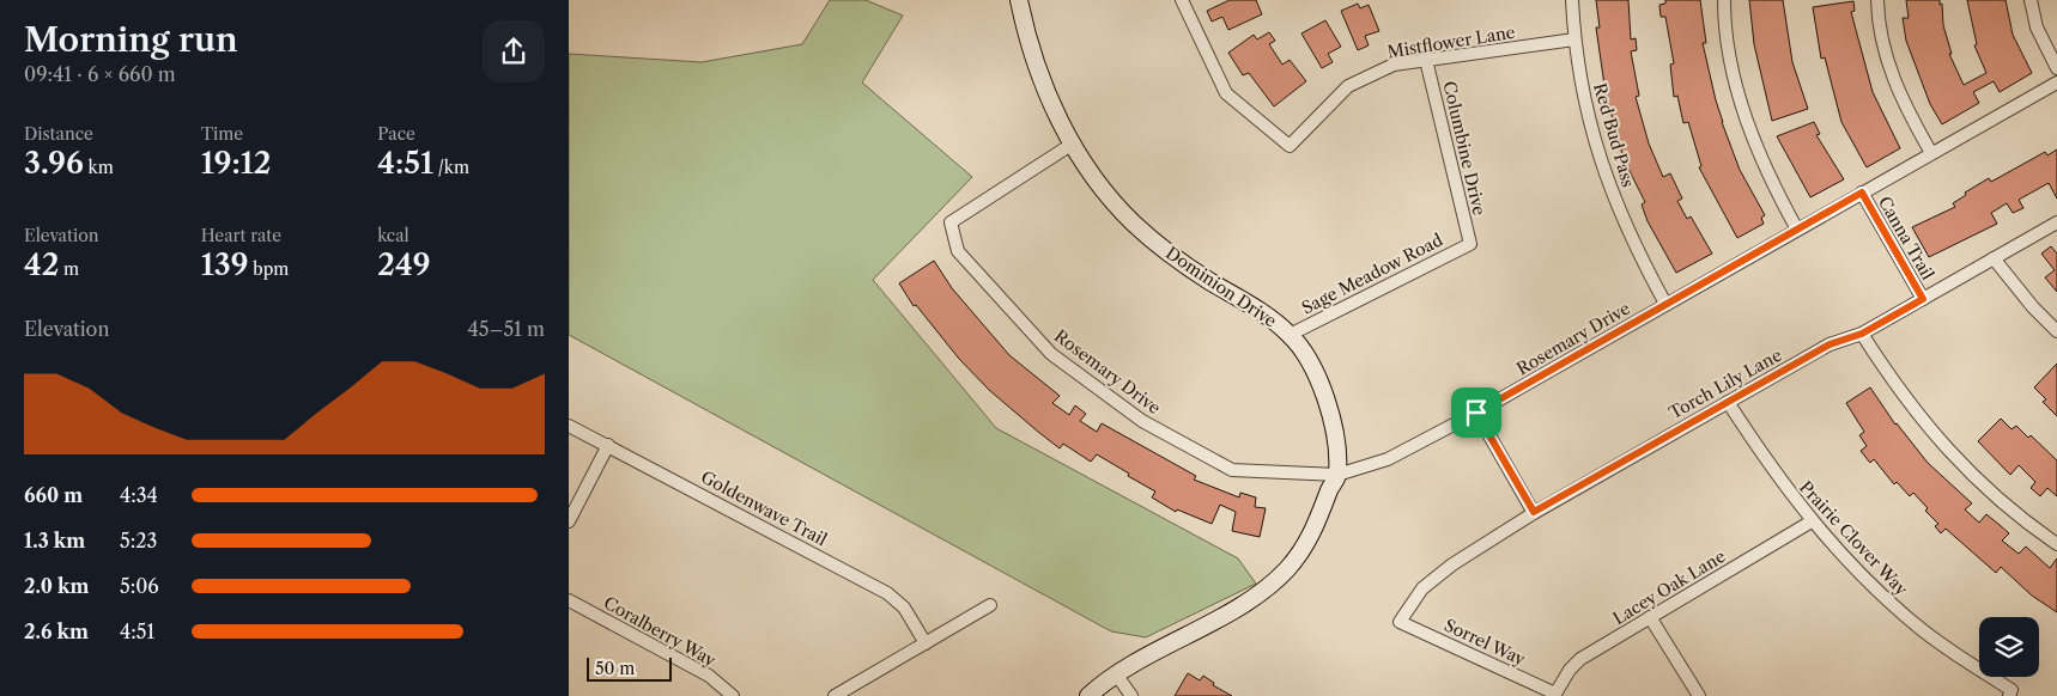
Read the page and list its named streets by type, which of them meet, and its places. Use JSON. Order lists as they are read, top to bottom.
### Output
{
  "streets": {
    "street": [
      "Mistflower Lane",
      "Red Bud Pass",
      "Columbine Drive",
      "Canna Trail",
      "Sage Meadow Road",
      "Dominion Drive",
      "Rosemary Drive",
      "Torch Lily Lane",
      "Goldenwave Trail",
      "Prairie Clover Way",
      "Lacey Oak Lane",
      "Coralberry Way",
      "Sorrel Way"
    ]
  },
  "crossings": [
    ["Mistflower Lane", "Red Bud Pass"],
    ["Mistflower Lane", "Columbine Drive"],
    ["Red Bud Pass", "Rosemary Drive"],
    ["Columbine Drive", "Sage Meadow Road"],
    ["Canna Trail", "Rosemary Drive"],
    ["Canna Trail", "Torch Lily Lane"],
    ["Sage Meadow Road", "Dominion Drive"],
    ["Dominion Drive", "Rosemary Drive"],
    ["Torch Lily Lane", "Prairie Clover Way"],
    ["Torch Lily Lane", "Sorrel Way"],
    ["Prairie Clover Way", "Lacey Oak Lane"],
    ["Lacey Oak Lane", "Sorrel Way"]
  ],
  "scale_bar": "50 m",
  "page": {
    "heading": ["Morning run", "09:41 · 6 × 660 m"],
    "stats": [
      ["Distance", "3.96 km"],
      ["Time", "19:12"],
      ["Pace", "4:51 /km"],
      ["Elevation", "42 m"],
      ["Heart rate", "139 bpm"],
      ["kcal", "249"]
    ],
    "chart": ["Elevation", "45–51 m"],
    "list": [
      {
        "name": "660 m",
        "note": "4:34"
      },
      {
        "name": "1.3 km",
        "note": "5:23"
      },
      {
        "name": "2.0 km",
        "note": "5:06"
      },
      {
        "name": "2.6 km",
        "note": "4:51"
      }
    ],
    "scale": "50 m"
  }
}
